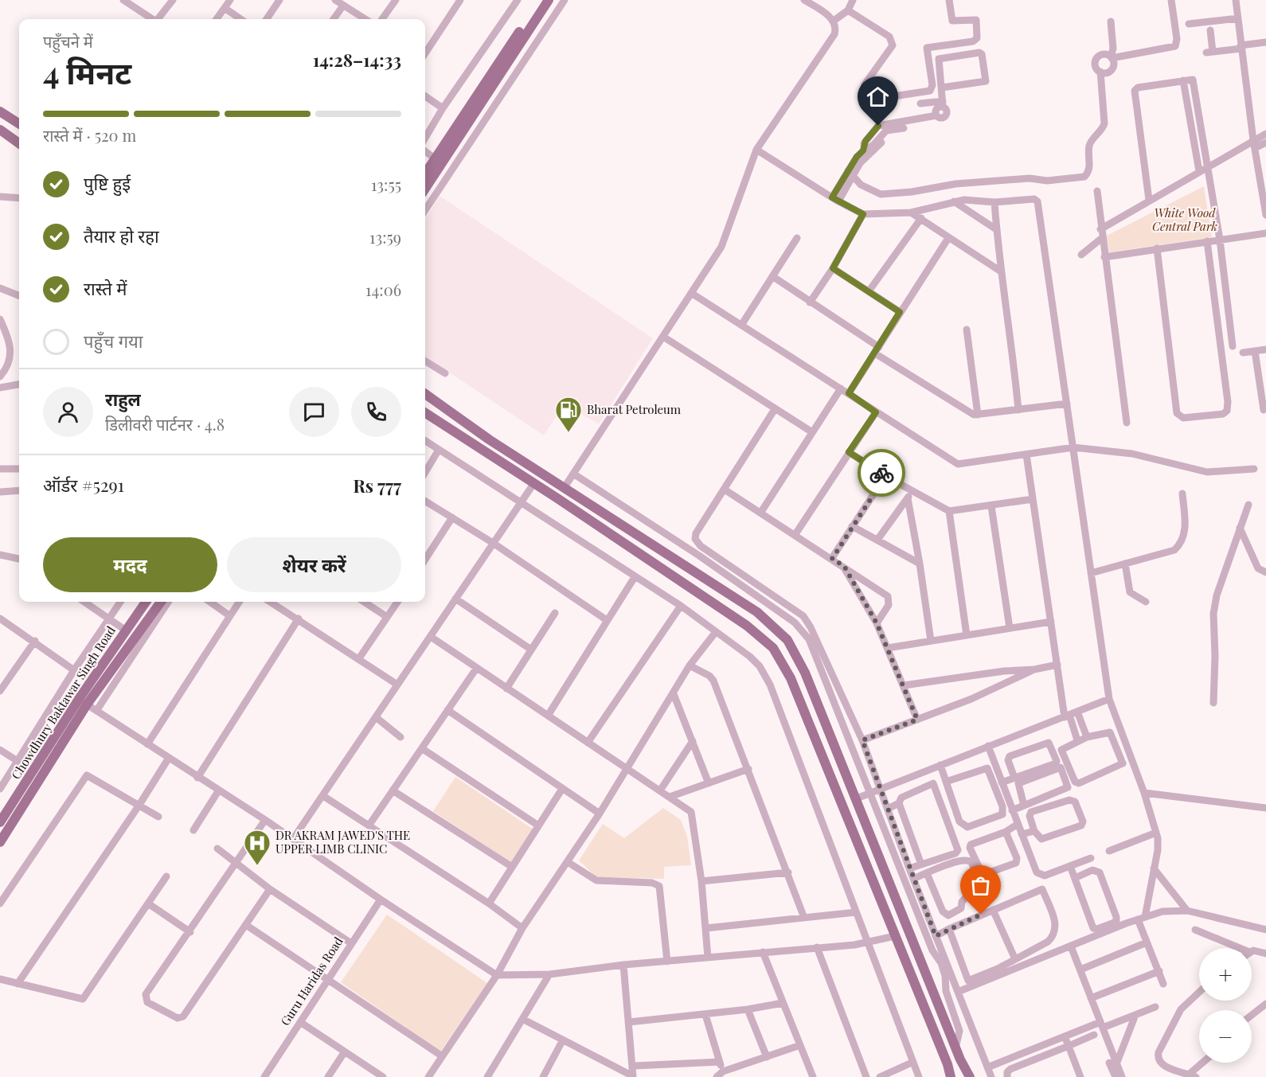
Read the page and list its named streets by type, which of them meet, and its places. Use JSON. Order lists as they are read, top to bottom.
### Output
{
  "streets": {
    "main road": ["Chowdhury Baktawar Singh Road"],
    "street": ["Guru Haridas Road"]
  },
  "parks": ["White Wood Central Park"],
  "places": {
    "fuel station": ["Bharat Petroleum"],
    "hospital": ["DR AKRAM JAWED'S THE UPPER LIMB CLINIC"]
  },
  "page": {
    "heading": ["4 मिनट", "पहुँचने में", "14:28–14:33"],
    "panel": [
      "राहुल",
      "डिलीवरी पार्टनर · 4.8",
      "ऑर्डर #5291",
      "Rs 777"
    ],
    "bar": "रास्ते में · 520 m",
    "list": [
      ["पुष्टि हुई", "13:55"],
      ["तैयार हो रहा", "13:59"],
      ["रास्ते में", "14:06"],
      "पहुँच गया"
    ],
    "buttons": ["मदद", "शेयर करें"],
    "map_buttons": ["+", "−"]
  }
}
